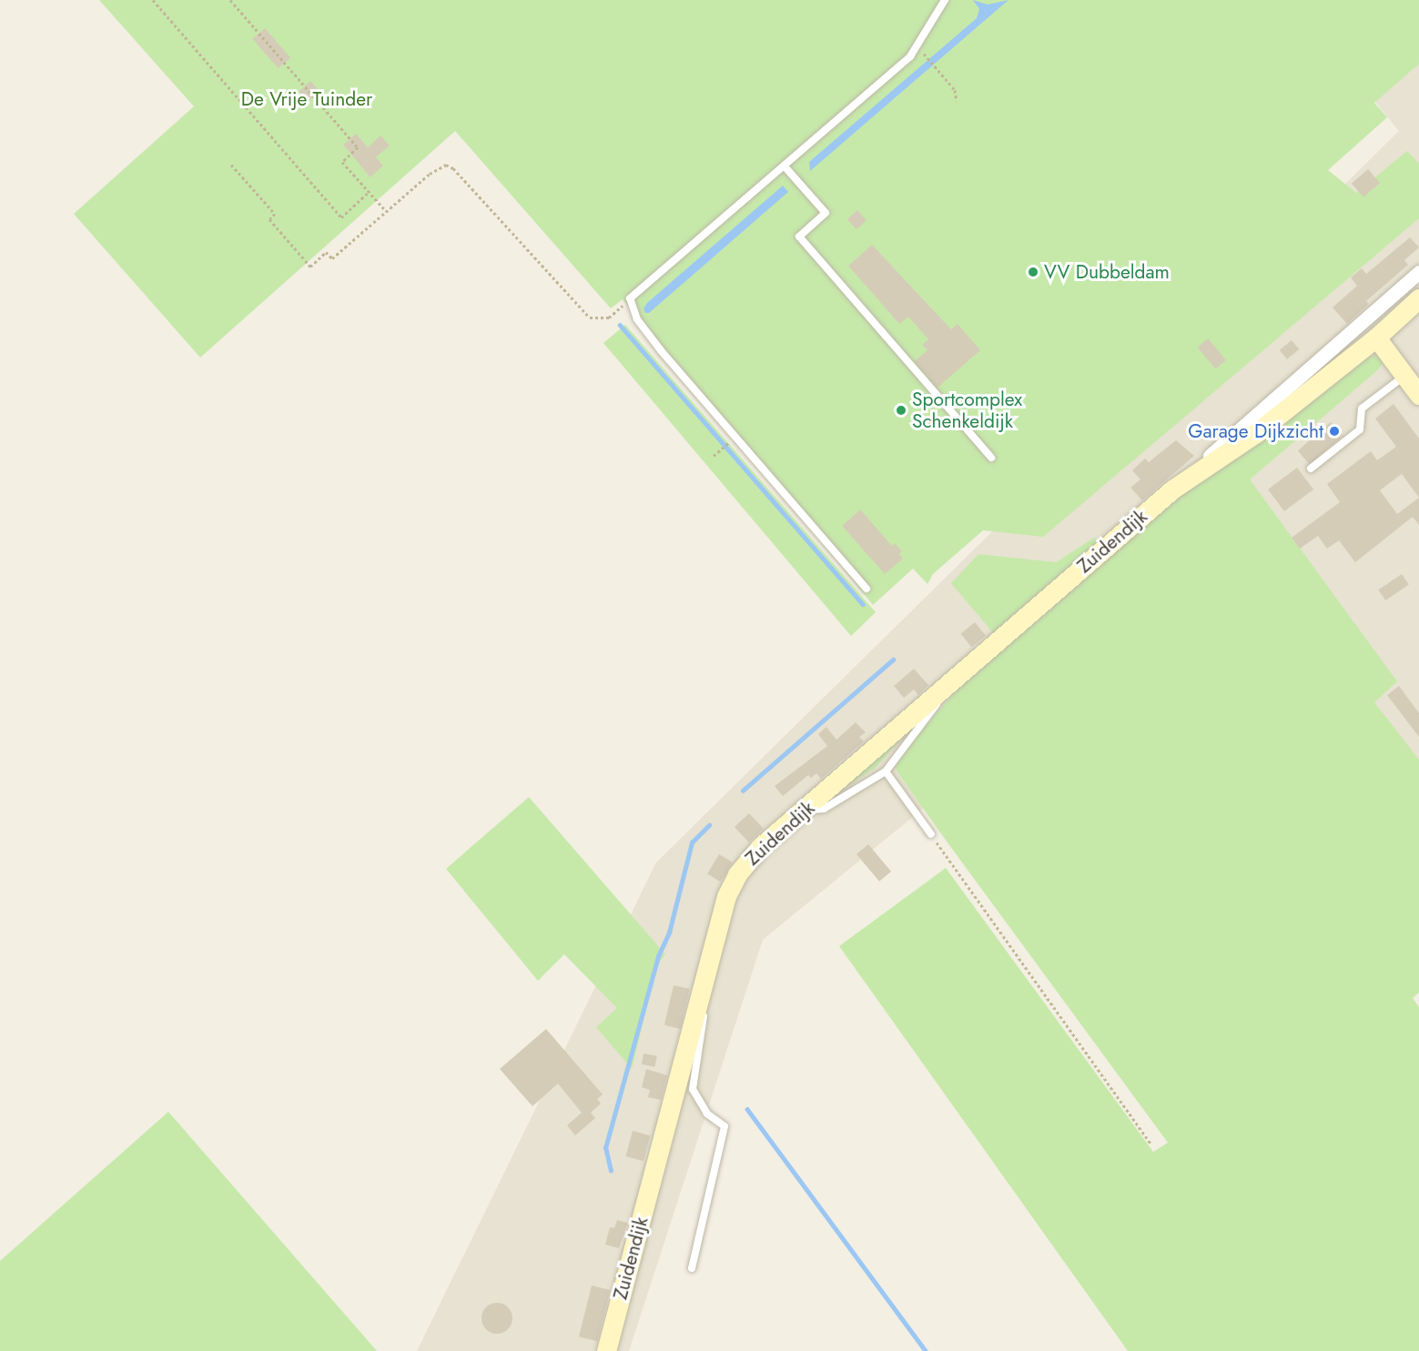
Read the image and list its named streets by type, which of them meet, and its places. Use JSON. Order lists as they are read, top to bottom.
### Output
{
  "streets": {
    "street": ["Zuidendijk"]
  },
  "parks": ["De Vrije Tuinder"],
  "places": ["VV Dubbeldam", "Sportcomplex Schenkeldijk", "Garage Dijkzicht"]
}
